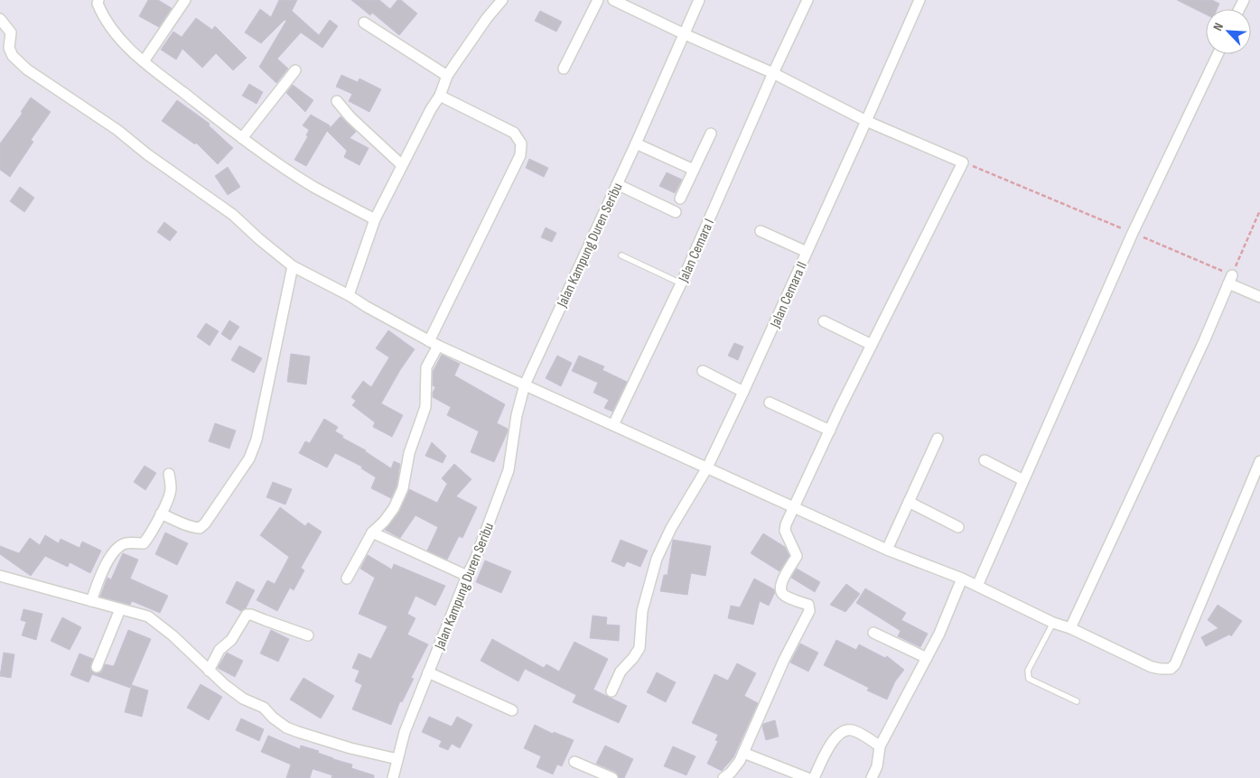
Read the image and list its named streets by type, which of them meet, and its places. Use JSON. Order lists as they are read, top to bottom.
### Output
{
  "streets": {
    "street": ["Jalan Kampung Duren Seribu", "Jalan Cemara I", "Jalan Cemara II"]
  },
  "north": "top left"
}
